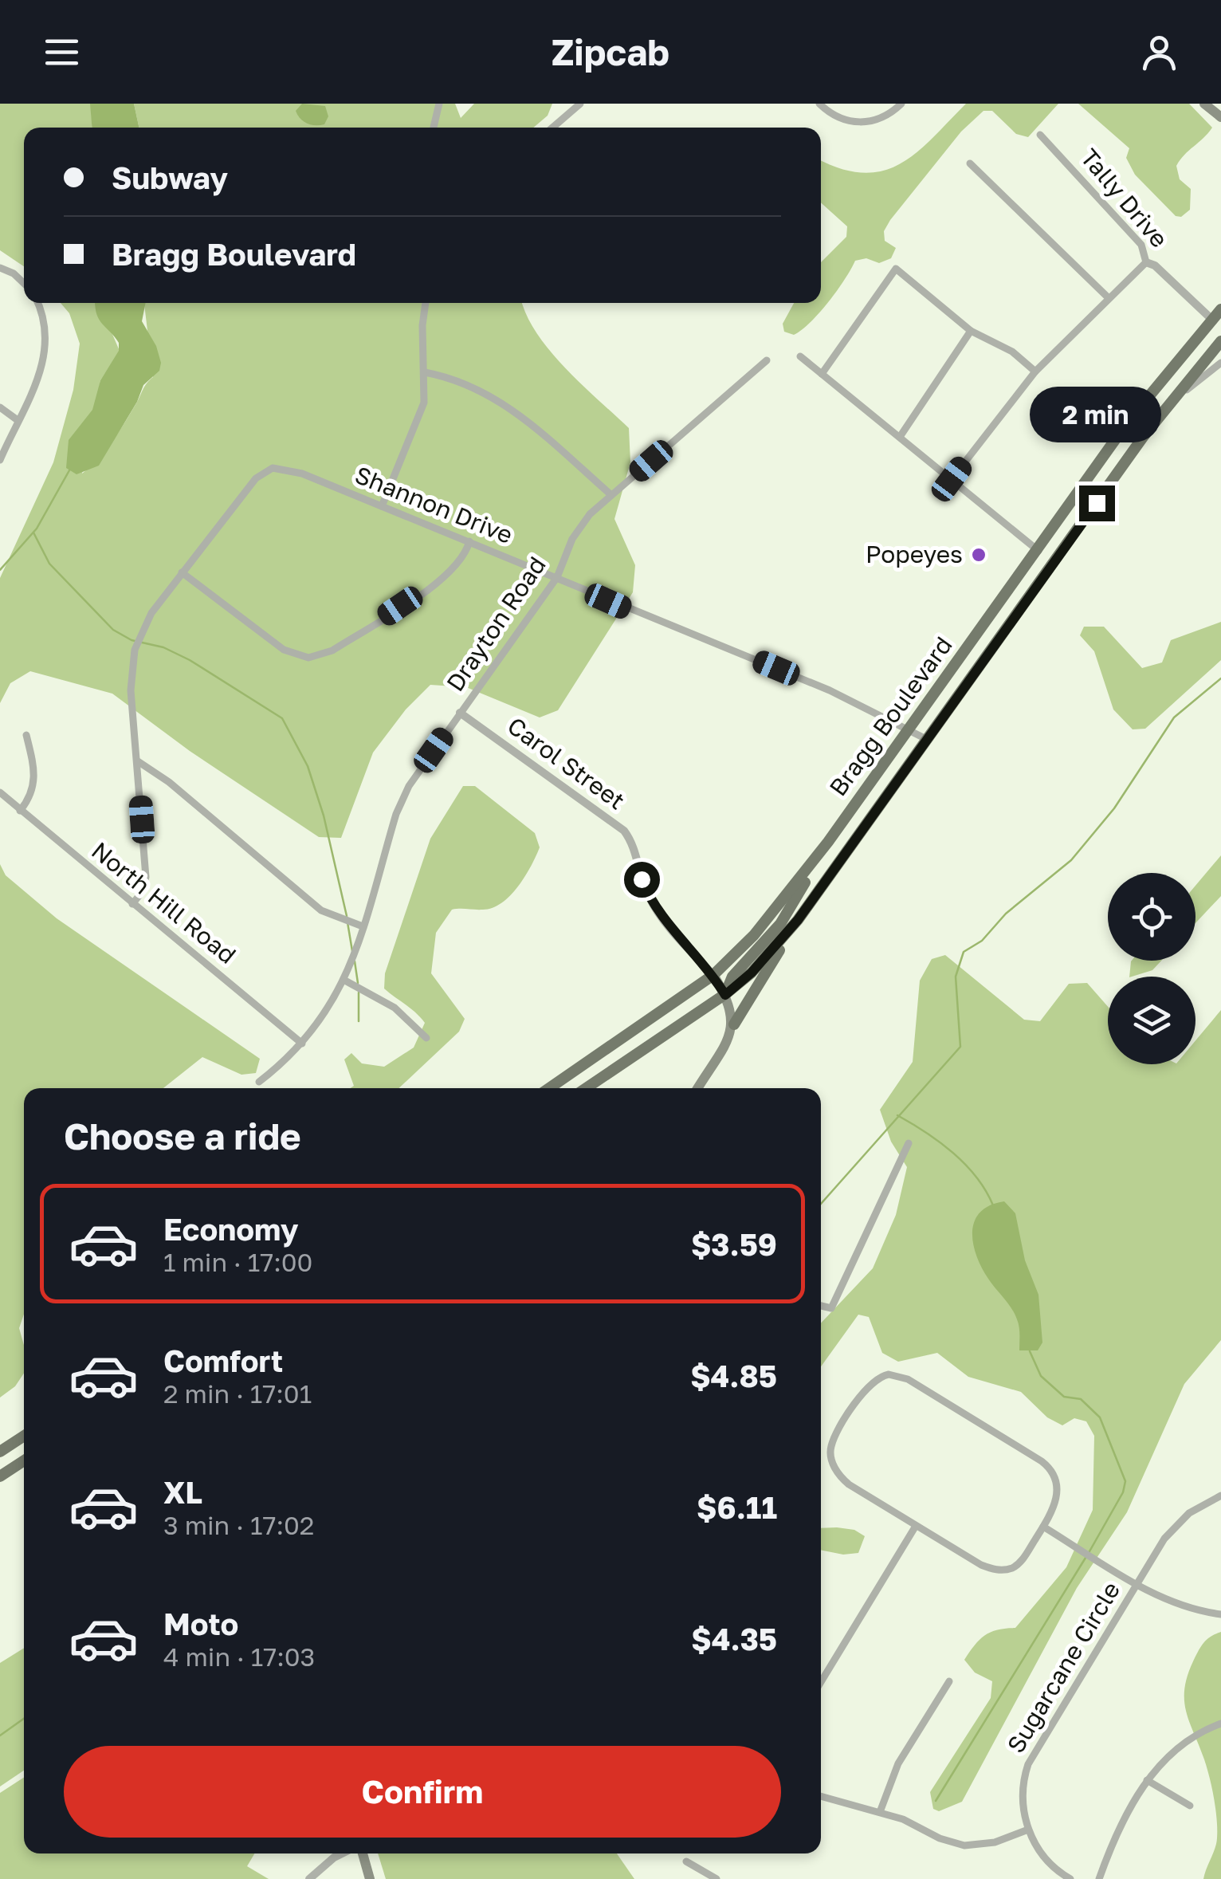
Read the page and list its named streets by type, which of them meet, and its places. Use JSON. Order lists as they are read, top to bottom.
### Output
{
  "streets": {
    "main road": ["Bragg Boulevard"],
    "street": [
      "Tally Drive",
      "Shannon Drive",
      "Drayton Road",
      "Carol Street",
      "North Hill Road",
      "Sugarcane Circle"
    ]
  },
  "crossings": [
    ["Tally Drive", "Bragg Boulevard"],
    ["Shannon Drive", "Drayton Road"],
    ["Shannon Drive", "Bragg Boulevard"],
    ["Drayton Road", "Carol Street"],
    ["Drayton Road", "North Hill Road"],
    ["Bragg Boulevard", "Carol Street"]
  ],
  "places": ["Popeyes"],
  "page": {
    "header": "Zipcab",
    "banner": ["Subway", "Bragg Boulevard"],
    "bubble": "2 min",
    "heading": "Choose a ride",
    "list": [
      {
        "name": "Economy",
        "note": "1 min · 17:00",
        "value": "$3.59"
      },
      {
        "name": "Comfort",
        "note": "2 min · 17:01",
        "value": "$4.85"
      },
      {
        "name": "XL",
        "note": "3 min · 17:02",
        "value": "$6.11"
      },
      {
        "name": "Moto",
        "note": "4 min · 17:03",
        "value": "$4.35"
      }
    ],
    "buttons": "Confirm"
  }
}
